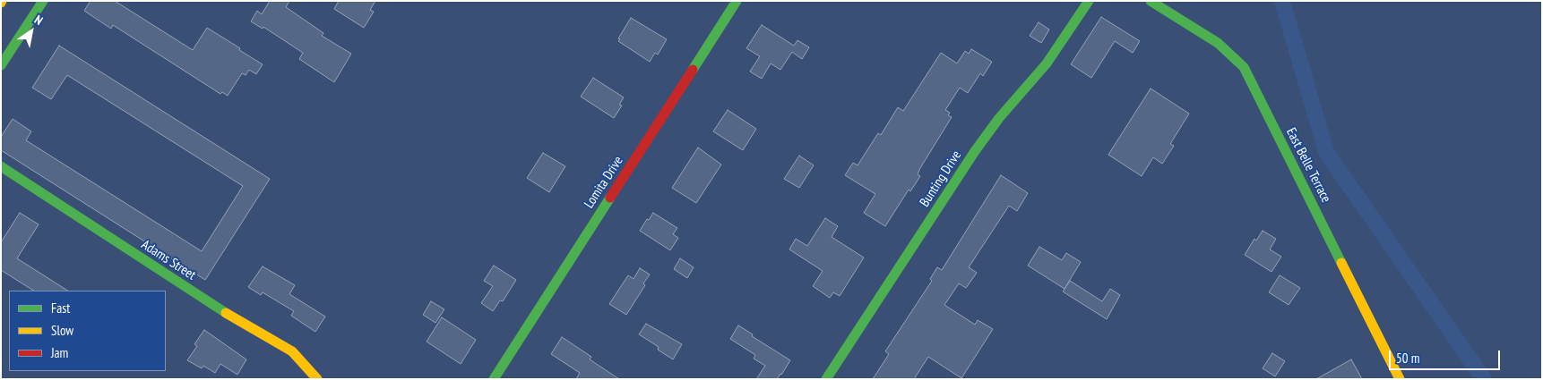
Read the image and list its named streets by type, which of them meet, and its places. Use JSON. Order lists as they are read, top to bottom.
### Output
{
  "streets": {
    "street": [
      "East Belle Terrace",
      "Bunting Drive",
      "Lomita Drive",
      "Adams Street"
    ]
  },
  "legend": ["Fast", "Slow", "Jam"],
  "scale_bar": "50 m",
  "north": "top right"
}
